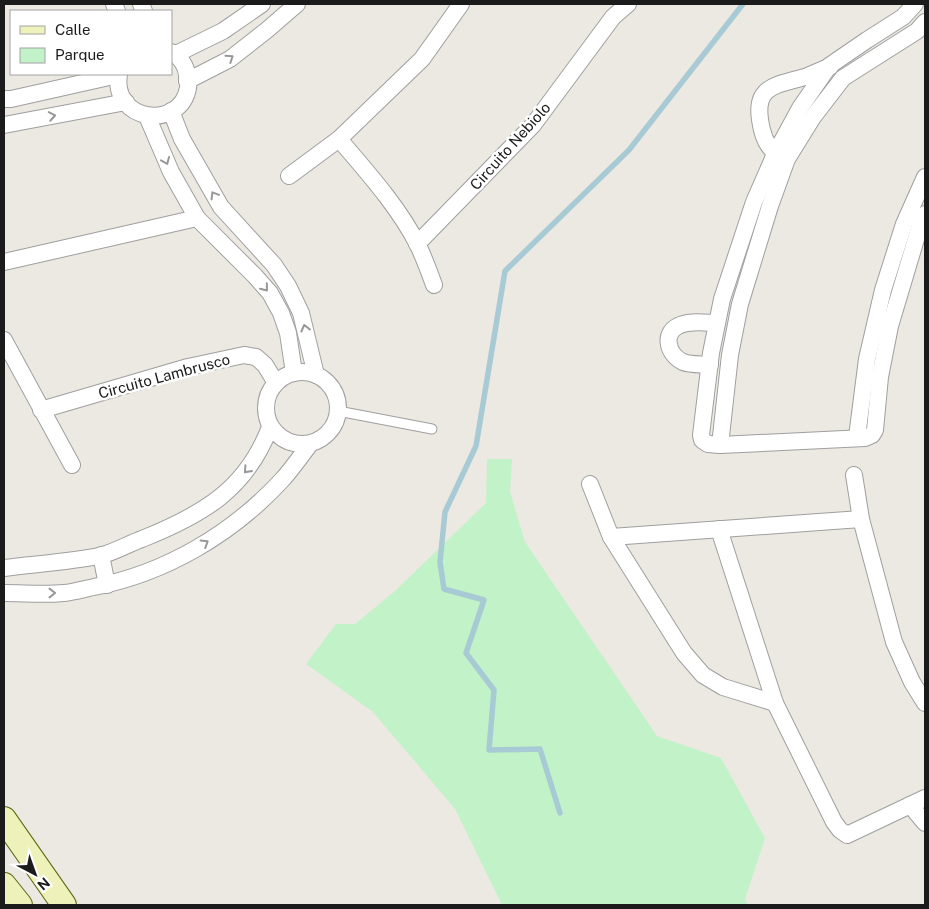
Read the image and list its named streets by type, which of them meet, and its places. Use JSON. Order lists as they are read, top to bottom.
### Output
{
  "streets": {
    "street": ["Circuito Nebiolo", "Circuito Lambrusco"]
  },
  "legend": ["Calle", "Parque"],
  "north": "bottom right"
}
